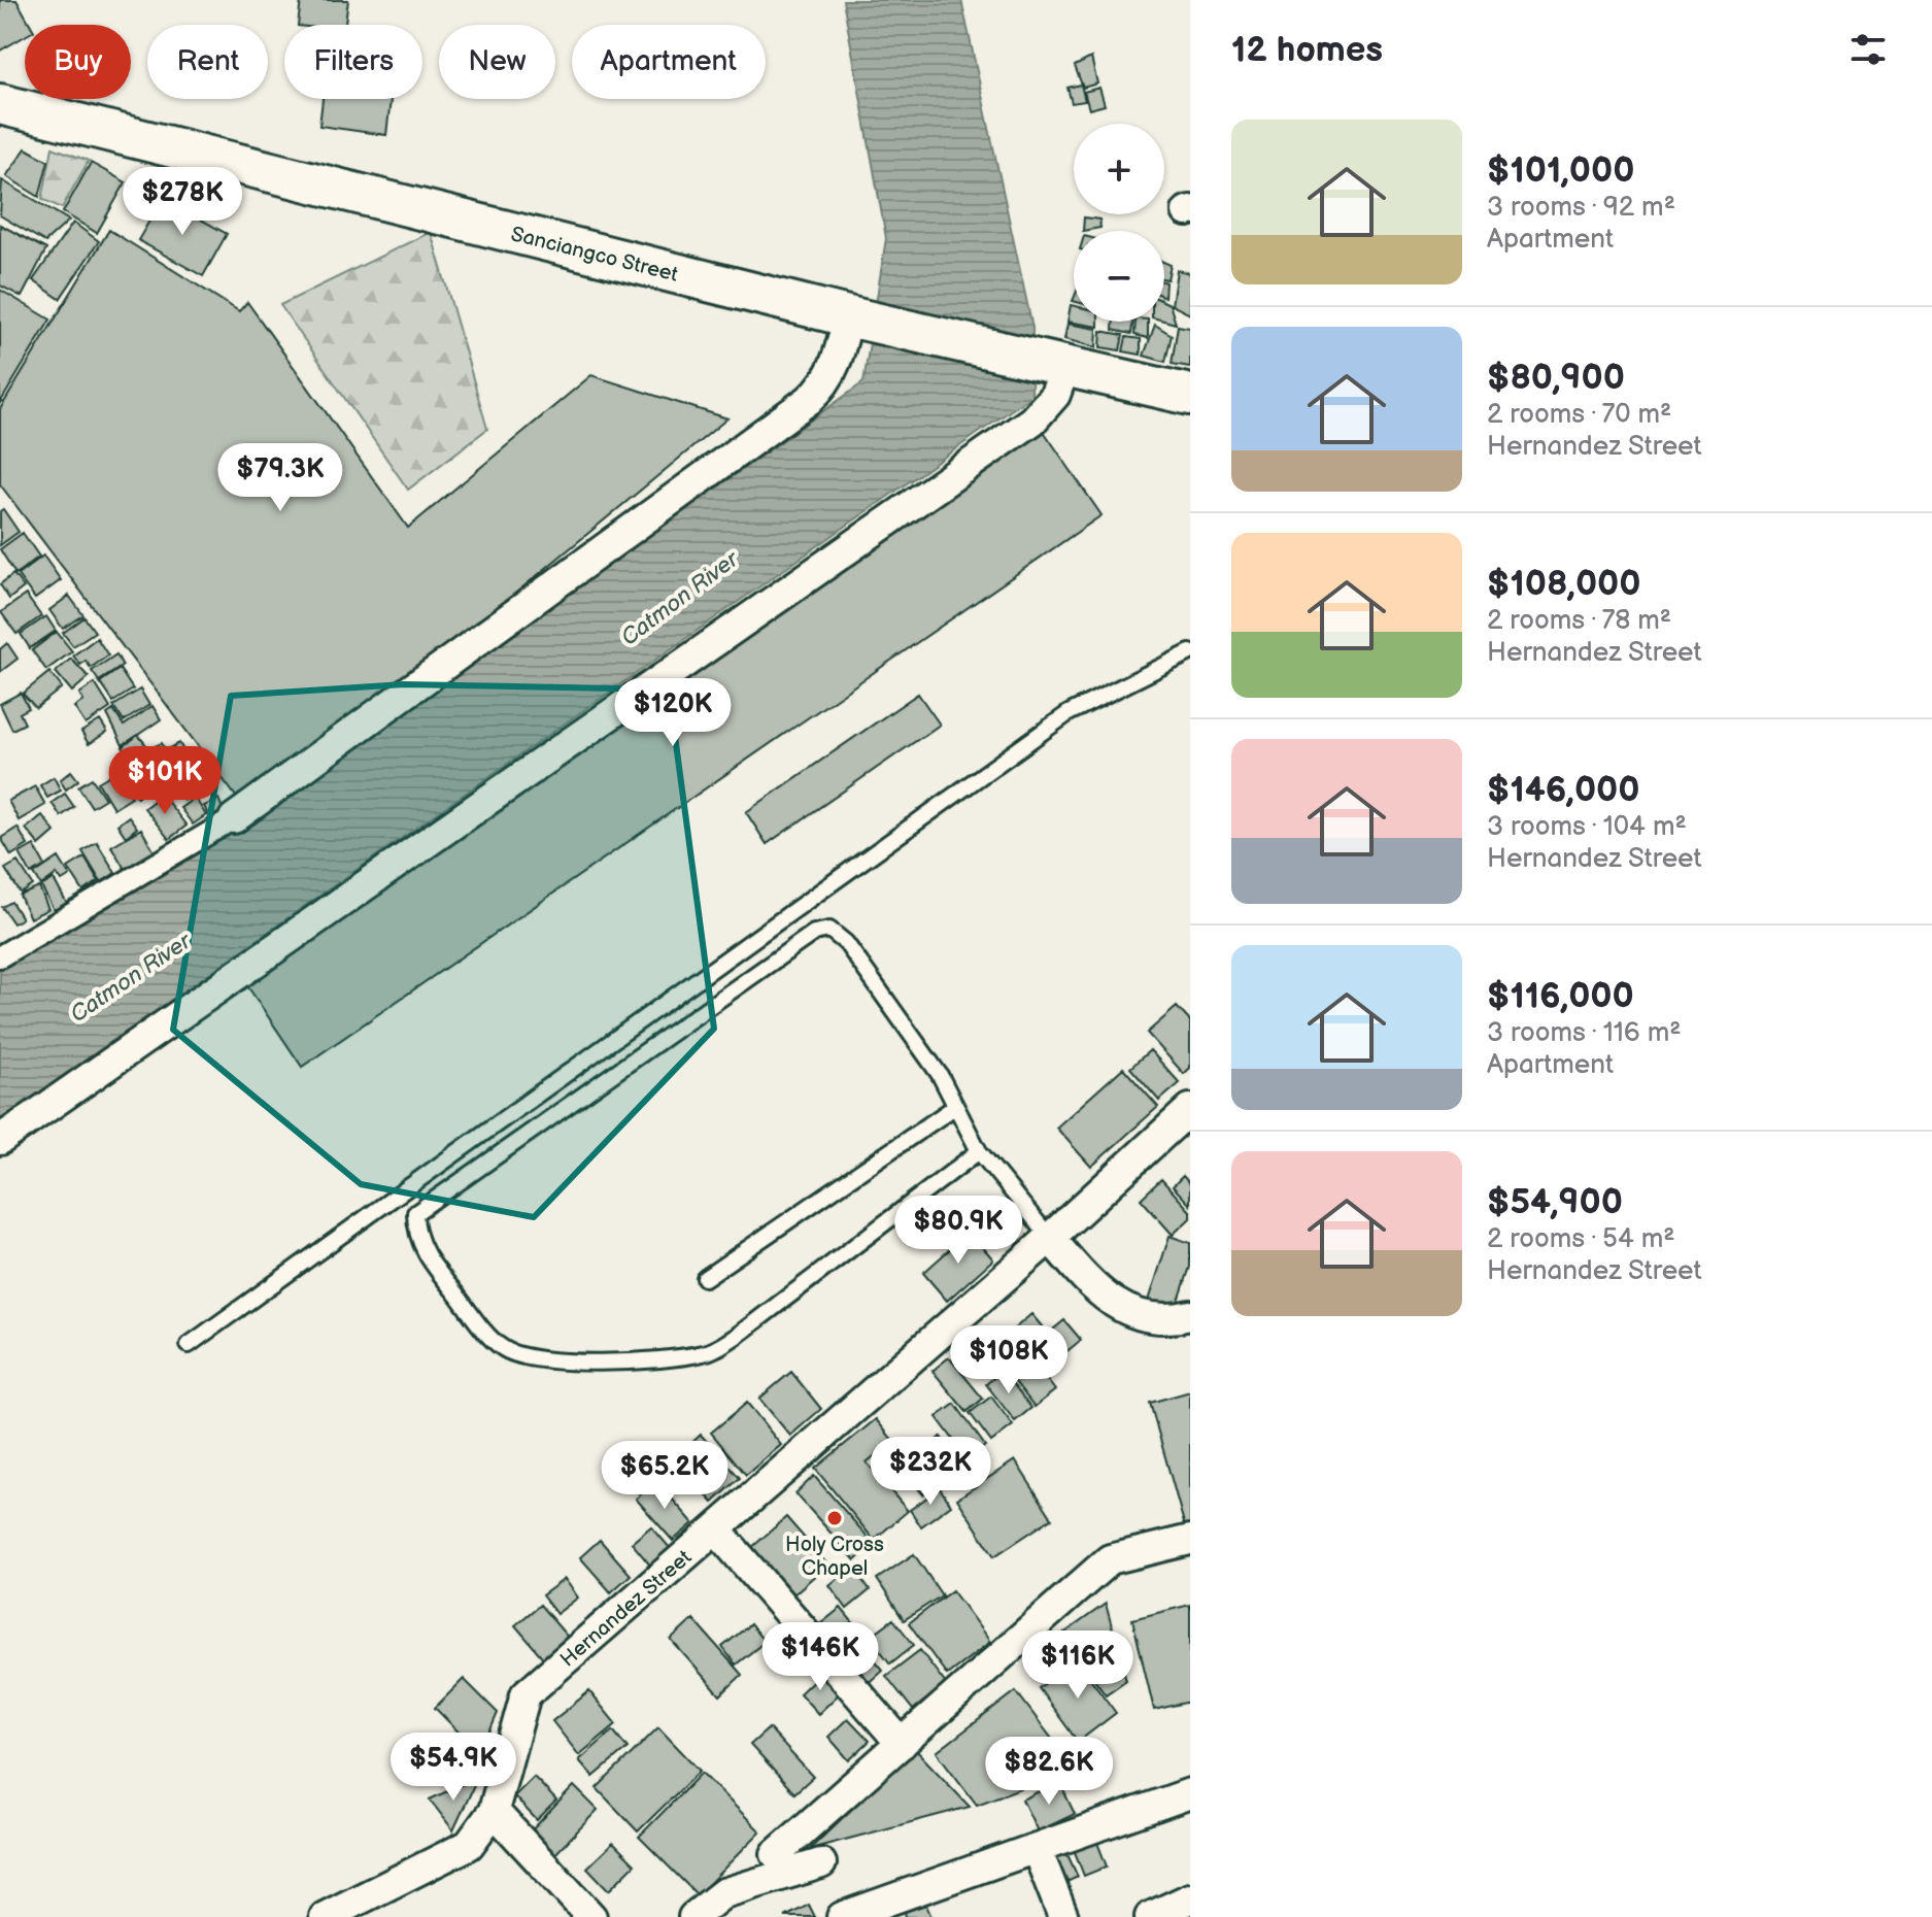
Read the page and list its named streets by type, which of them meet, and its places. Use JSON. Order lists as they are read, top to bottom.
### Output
{
  "streets": {
    "main road": ["Sanciangco Street"],
    "street": ["Hernandez Street"]
  },
  "water": ["Catmon River"],
  "places": ["Holy Cross Chapel"],
  "page": {
    "heading": "12 homes",
    "chip": [
      "Buy",
      "Rent",
      "Filters",
      "New",
      "Apartment"
    ],
    "list": [
      {
        "name": "$101,000",
        "note": "3 rooms · 92 m² · Apartment"
      },
      {
        "name": "$80,900",
        "note": "2 rooms · 70 m² · Hernandez Street"
      },
      {
        "name": "$108,000",
        "note": "2 rooms · 78 m² · Hernandez Street"
      },
      {
        "name": "$146,000",
        "note": "3 rooms · 104 m² · Hernandez Street"
      },
      {
        "name": "$116,000",
        "note": "3 rooms · 116 m² · Apartment"
      },
      {
        "name": "$54,900",
        "note": "2 rooms · 54 m² · Hernandez Street"
      }
    ],
    "map_buttons": ["+", "−"],
    "price": [
      "$278K",
      "$79.3K",
      "$120K",
      "$101K",
      "$80.9K",
      "$108K",
      "$232K",
      "$65.2K",
      "$146K",
      "$116K",
      "$54.9K",
      "$82.6K"
    ]
  }
}
